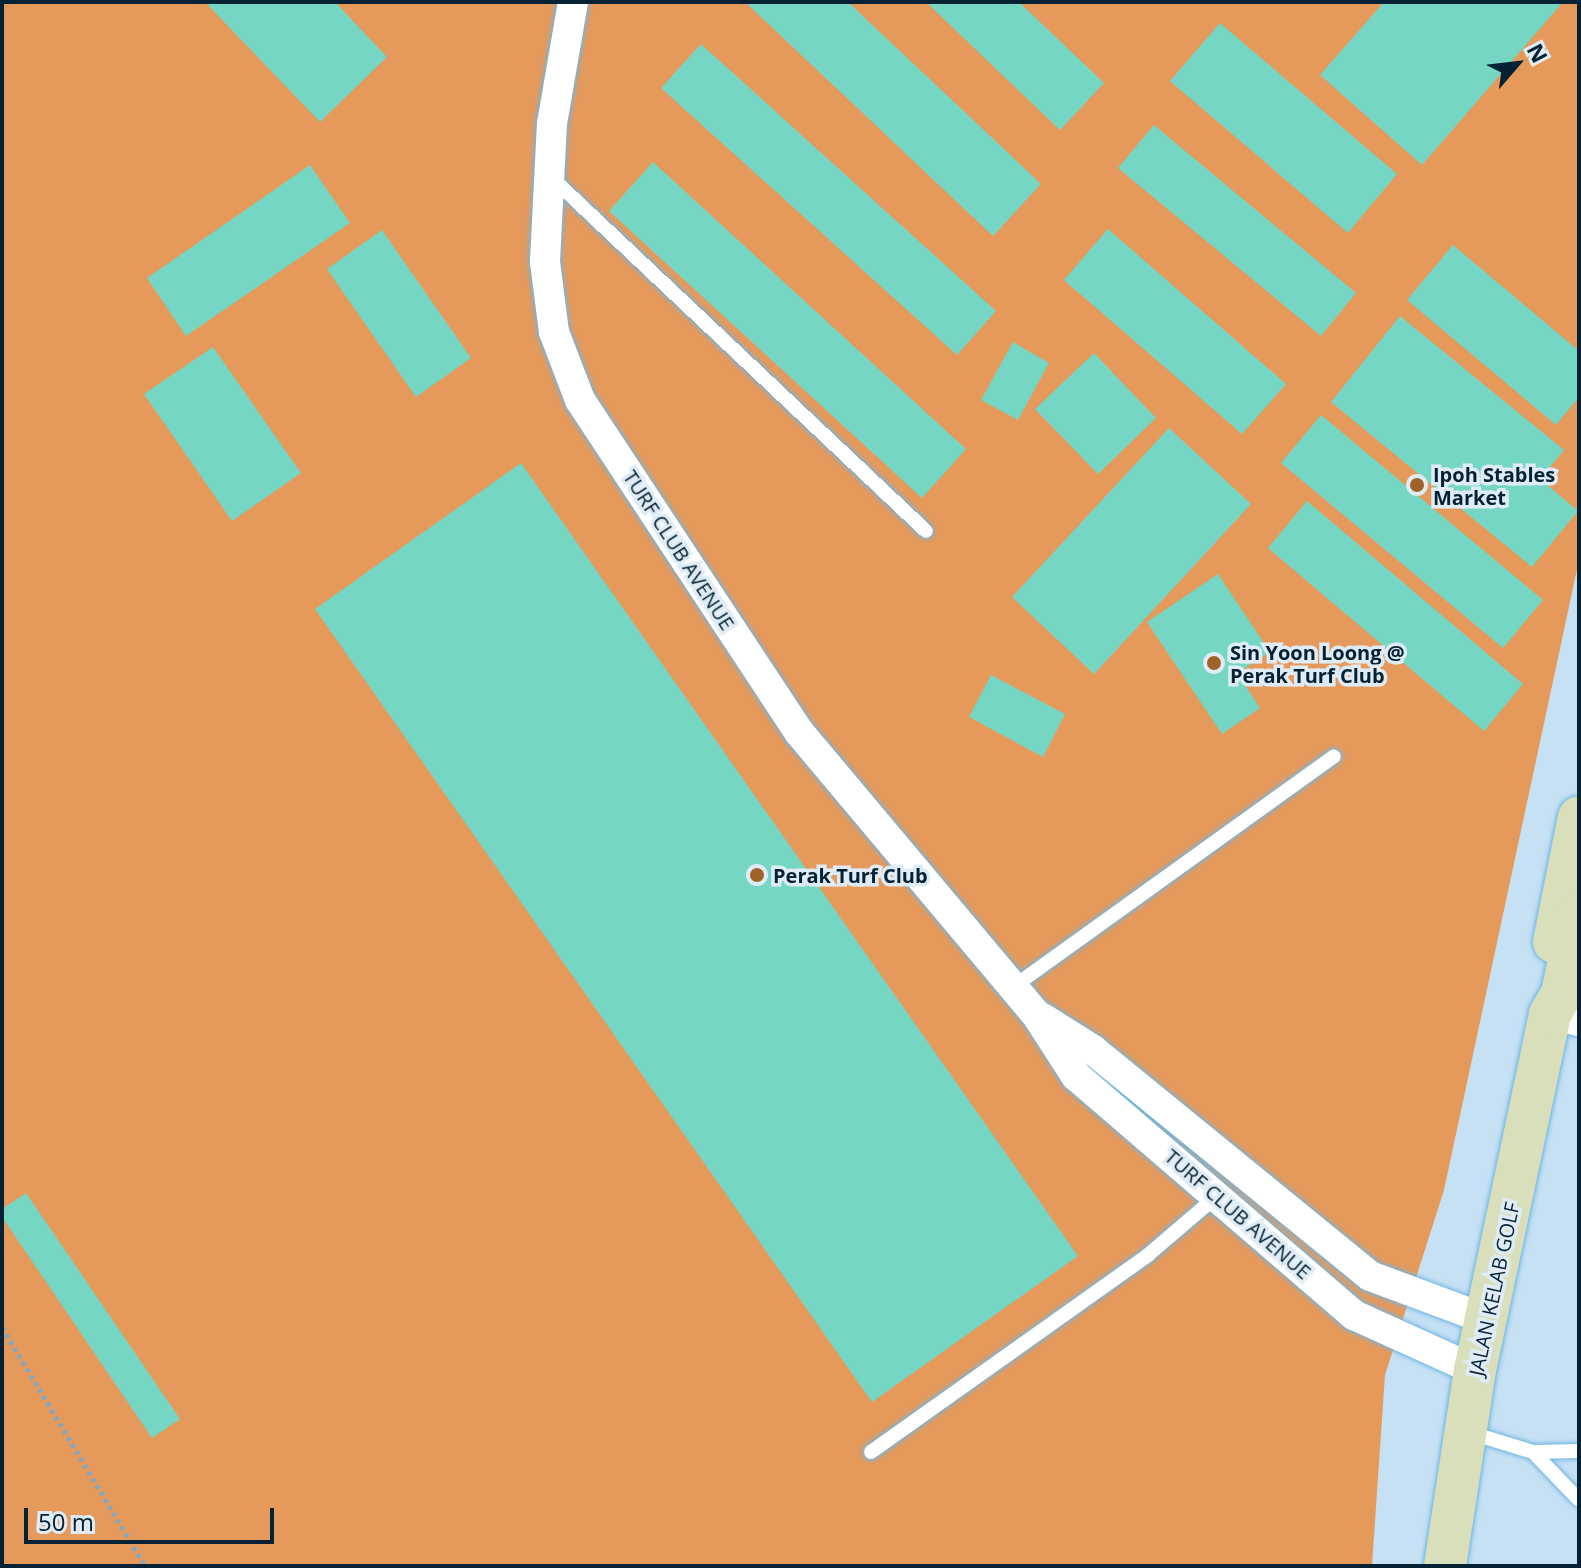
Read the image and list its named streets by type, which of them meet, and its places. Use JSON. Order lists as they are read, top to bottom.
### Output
{
  "streets": {
    "street": ["TURF CLUB AVENUE", "JALAN KELAB GOLF"]
  },
  "crossings": [
    ["TURF CLUB AVENUE", "JALAN KELAB GOLF"]
  ],
  "places": ["Ipoh Stables Market", "Sin Yoon Loong @ Perak Turf Club", "Perak Turf Club"],
  "scale_bar": "50 m",
  "north": "top right"
}
